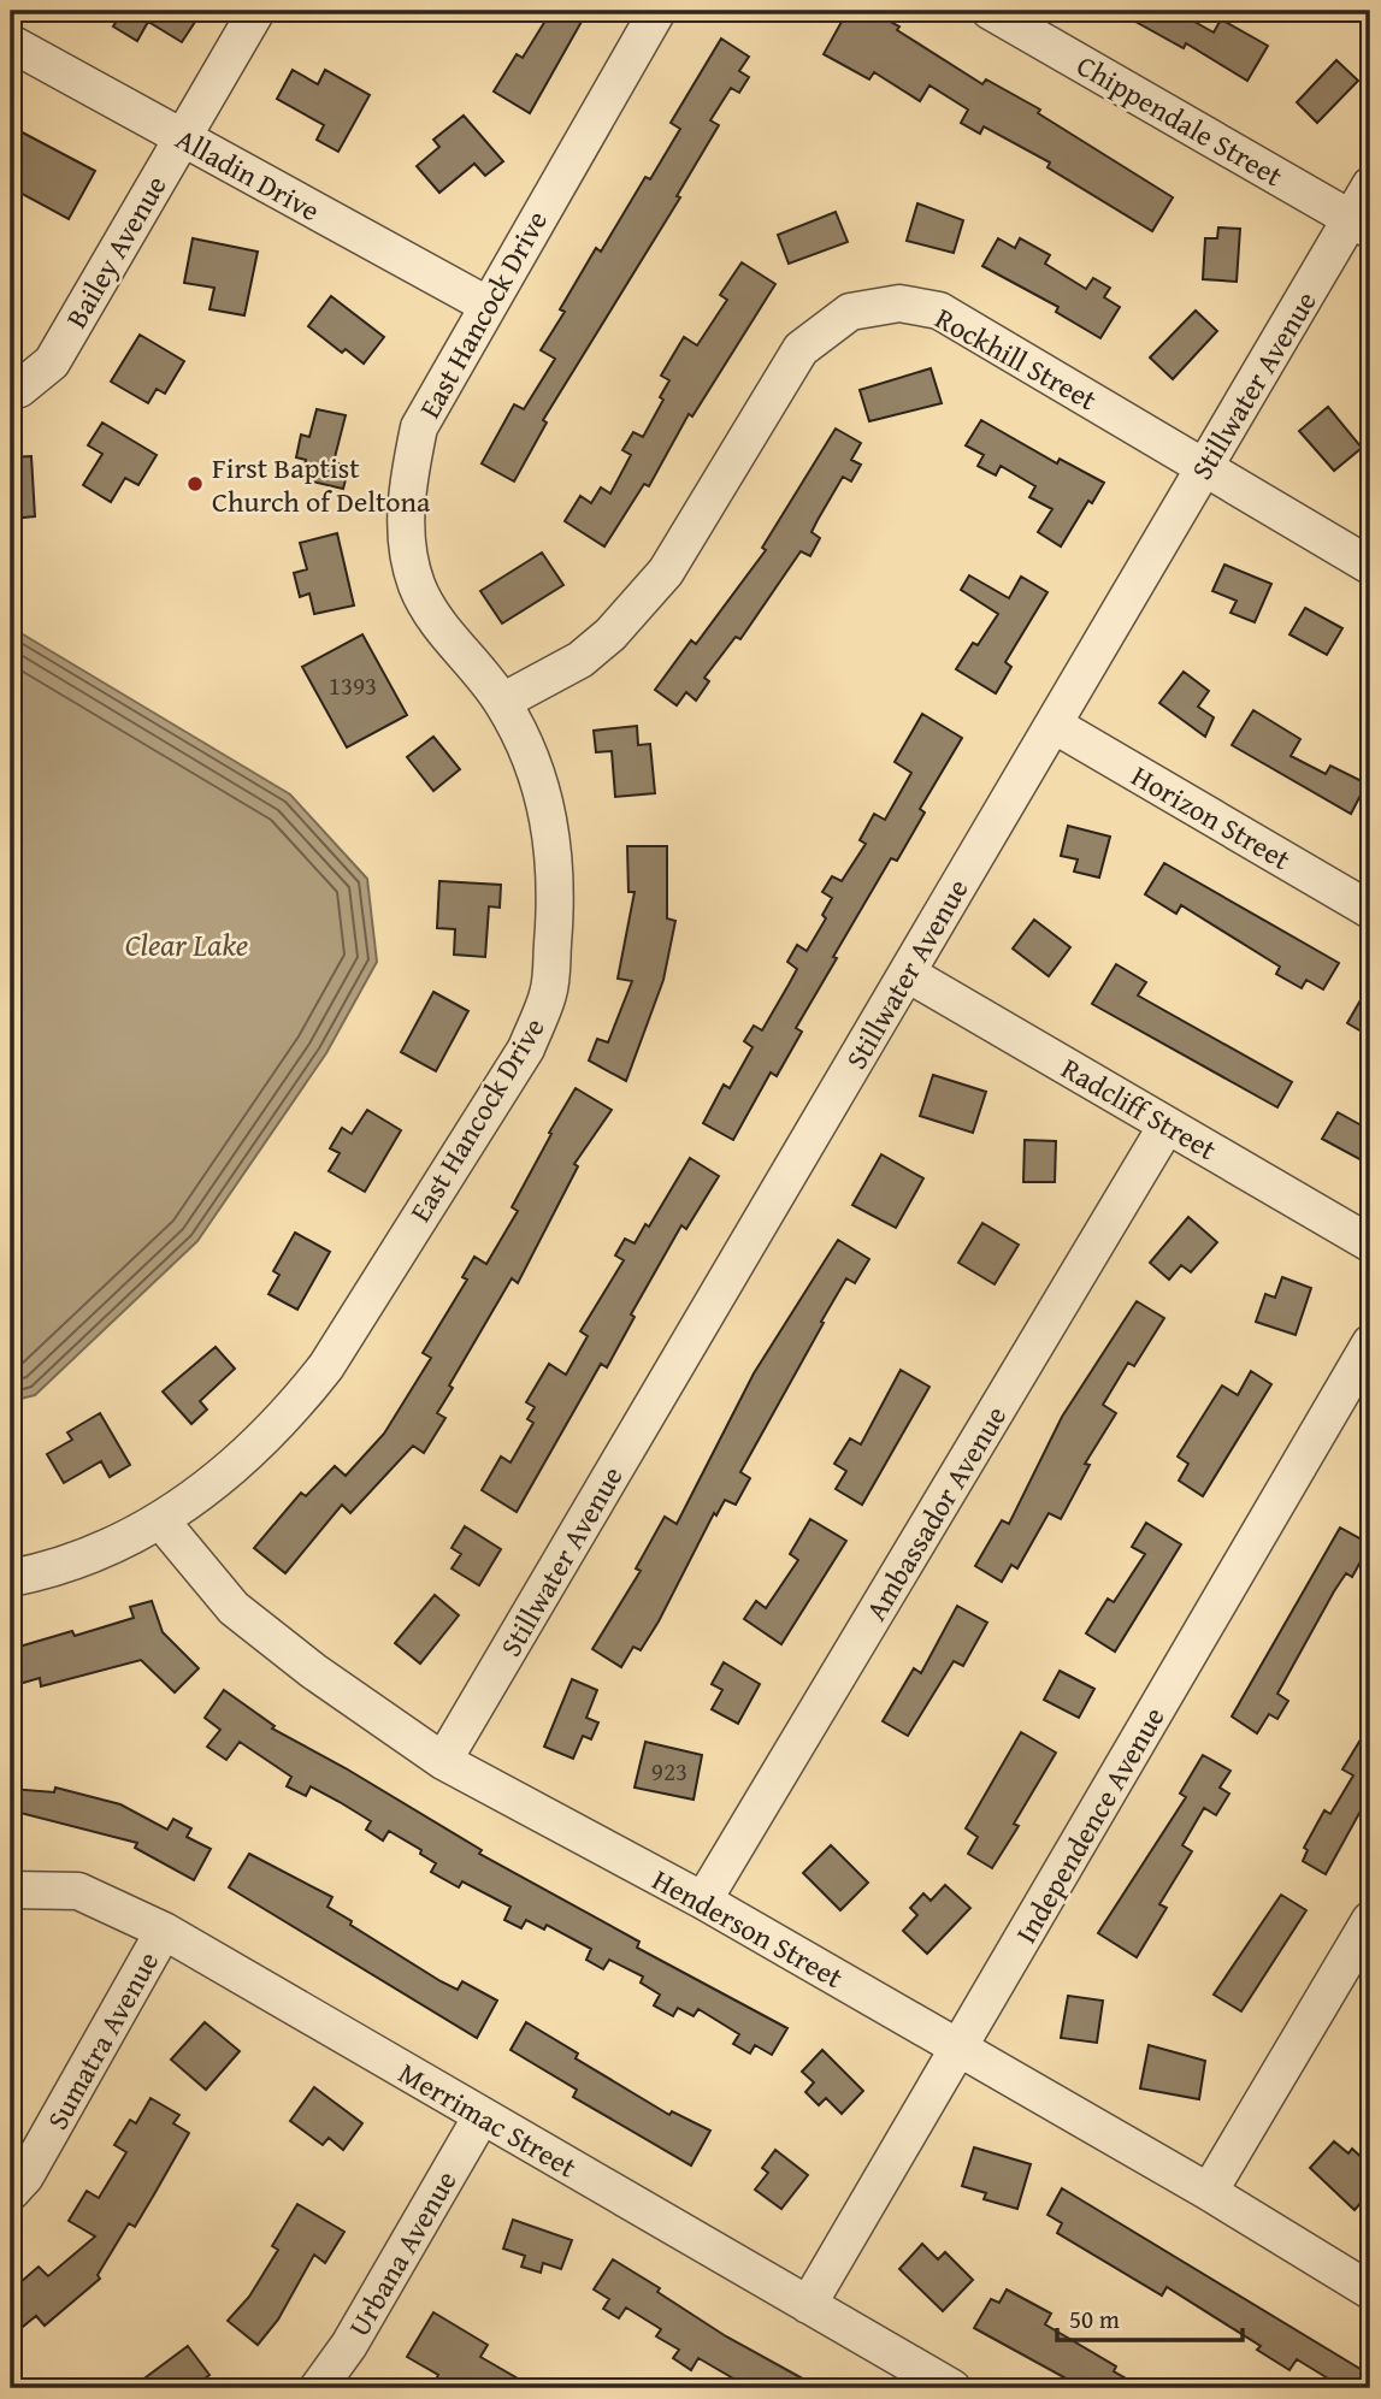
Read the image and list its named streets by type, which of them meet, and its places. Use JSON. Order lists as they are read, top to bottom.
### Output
{
  "streets": {
    "street": [
      "Chippendale Street",
      "Alladin Drive",
      "Bailey Avenue",
      "East Hancock Drive",
      "Rockhill Street",
      "Stillwater Avenue",
      "Horizon Street",
      "Radcliff Street",
      "Ambassador Avenue",
      "Independence Avenue",
      "Henderson Street",
      "Sumatra Avenue",
      "Merrimac Street",
      "Urbana Avenue"
    ]
  },
  "crossings": [
    ["Chippendale Street", "Stillwater Avenue"],
    ["Alladin Drive", "Bailey Avenue"],
    ["Alladin Drive", "East Hancock Drive"],
    ["East Hancock Drive", "Rockhill Street"],
    ["East Hancock Drive", "Henderson Street"],
    ["Rockhill Street", "Stillwater Avenue"],
    ["Stillwater Avenue", "Horizon Street"],
    ["Stillwater Avenue", "Radcliff Street"],
    ["Stillwater Avenue", "Henderson Street"],
    ["Radcliff Street", "Ambassador Avenue"],
    ["Ambassador Avenue", "Henderson Street"],
    ["Independence Avenue", "Henderson Street"],
    ["Independence Avenue", "Merrimac Street"],
    ["Sumatra Avenue", "Merrimac Street"],
    ["Merrimac Street", "Urbana Avenue"]
  ],
  "water": ["Clear Lake"],
  "places": ["First Baptist Church of Deltona"],
  "house_numbers": ["1393", "923"],
  "scale_bar": "50 m"
}
